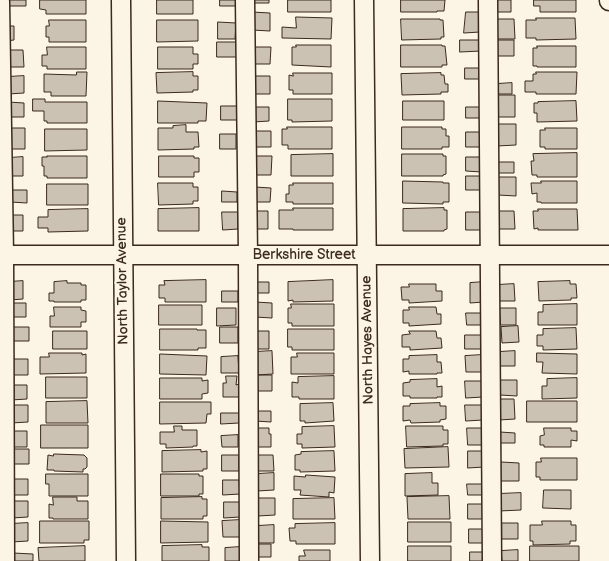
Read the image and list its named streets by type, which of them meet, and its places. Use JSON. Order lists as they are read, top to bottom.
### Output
{
  "streets": {
    "street": ["Berkshire Street", "North Taylor Avenue", "North Hayes Avenue"]
  },
  "crossings": [
    ["Berkshire Street", "North Taylor Avenue"],
    ["Berkshire Street", "North Hayes Avenue"]
  ]
}
